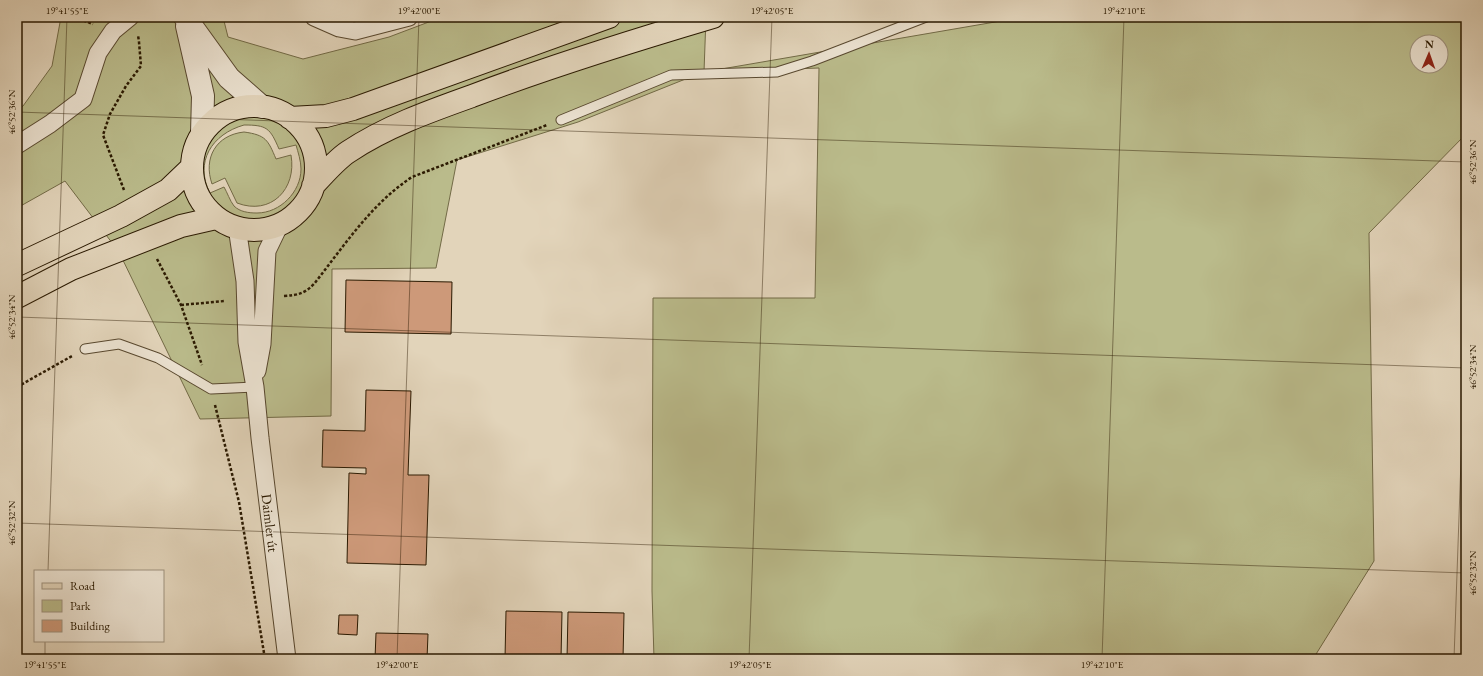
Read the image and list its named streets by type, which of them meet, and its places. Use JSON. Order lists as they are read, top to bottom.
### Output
{
  "streets": {
    "street": ["Daimler út"]
  },
  "legend": ["Road", "Park", "Building"],
  "north": "top",
  "coordinates": [
    "19°41'55\"E",
    "19°42'00\"E",
    "19°42'05\"E",
    "19°42'10\"E",
    "46°52'36\"N",
    "46°52'34\"N",
    "46°52'32\"N"
  ]
}
